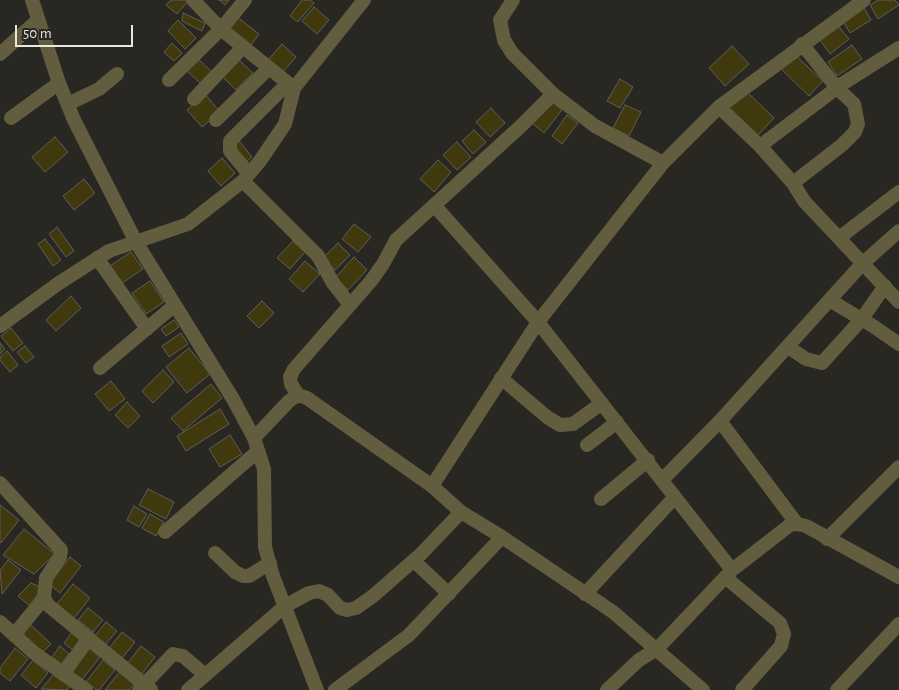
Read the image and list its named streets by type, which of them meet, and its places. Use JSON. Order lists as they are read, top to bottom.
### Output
{
  "scale_bar": "50 m"
}
